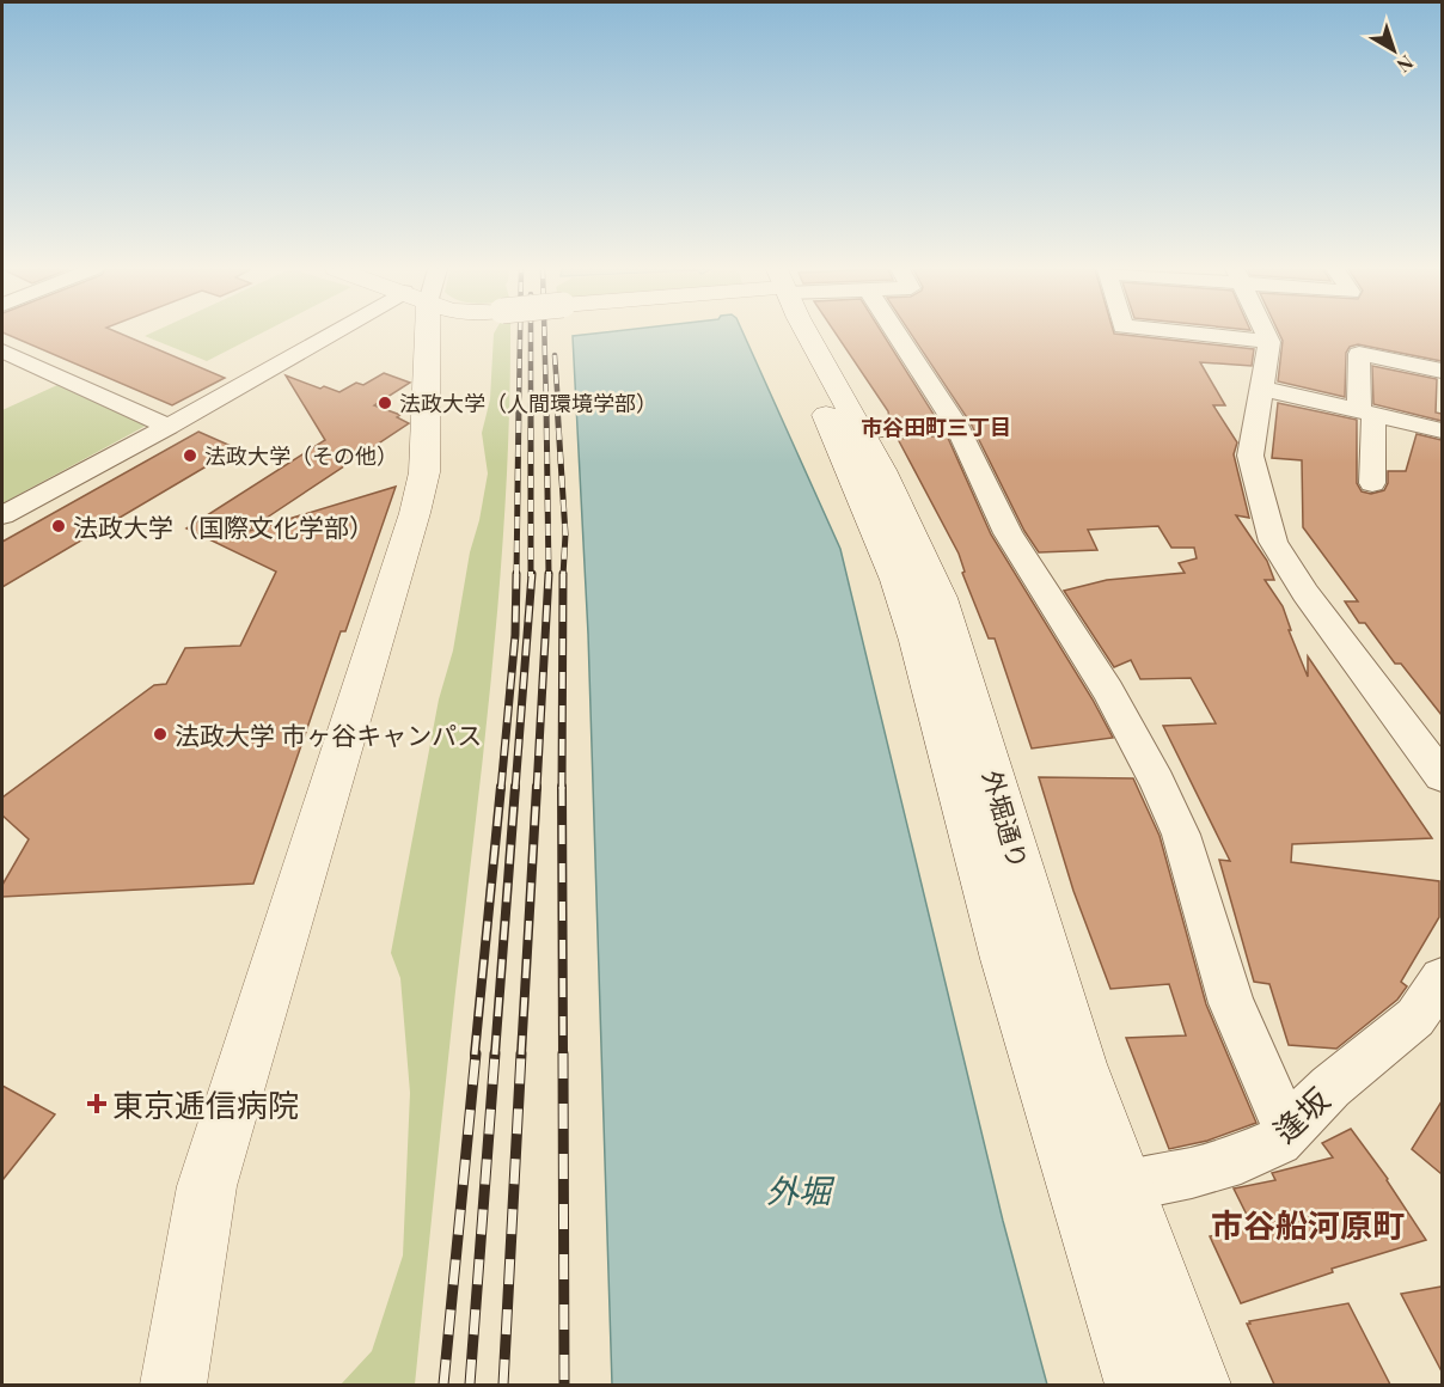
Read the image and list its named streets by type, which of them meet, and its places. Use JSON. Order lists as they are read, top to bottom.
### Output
{
  "streets": {
    "main road": ["外堀通り"],
    "street": ["逢坂"]
  },
  "crossings": [
    ["外堀通り", "逢坂"]
  ],
  "districts": ["市谷田町三丁目", "市谷船河原町"],
  "water": ["外堀"],
  "places": {
    "other": [
      "法政大学（人間環境学部）",
      "法政大学（その他）",
      "法政大学（国際文化学部）",
      "法政大学 市ヶ谷キャンパス"
    ],
    "health": ["東京逓信病院"]
  },
  "north": "bottom right"
}
